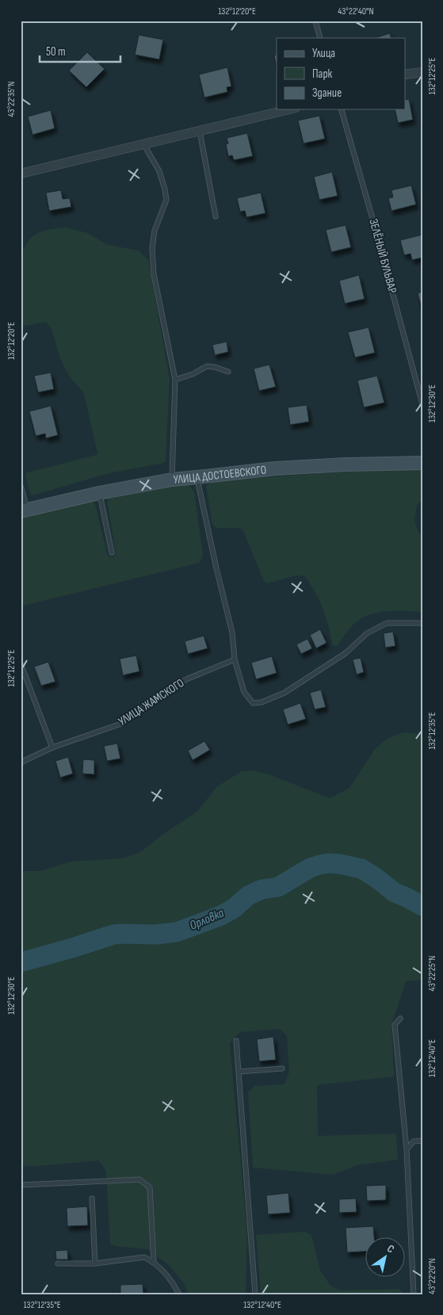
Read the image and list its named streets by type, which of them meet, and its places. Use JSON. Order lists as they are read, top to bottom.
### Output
{
  "streets": {
    "main road": ["УЛИЦА ДОСТОЕВСКОГО"],
    "lane": ["ЗЕЛЁНЫЙ БУЛЬВАР", "УЛИЦА ЖАМСКОГО"]
  },
  "water": ["Орловка"],
  "legend": ["Улица", "Парк", "Здание"],
  "scale_bar": "50 m",
  "north": "top right",
  "coordinates": [
    "132°12'20\"E",
    "43°22'40\"N",
    "132°12'25\"E",
    "43°22'35\"N",
    "132°12'30\"E",
    "132°12'35\"E",
    "43°22'25\"N",
    "132°12'40\"E",
    "43°22'20\"N"
  ]
}
